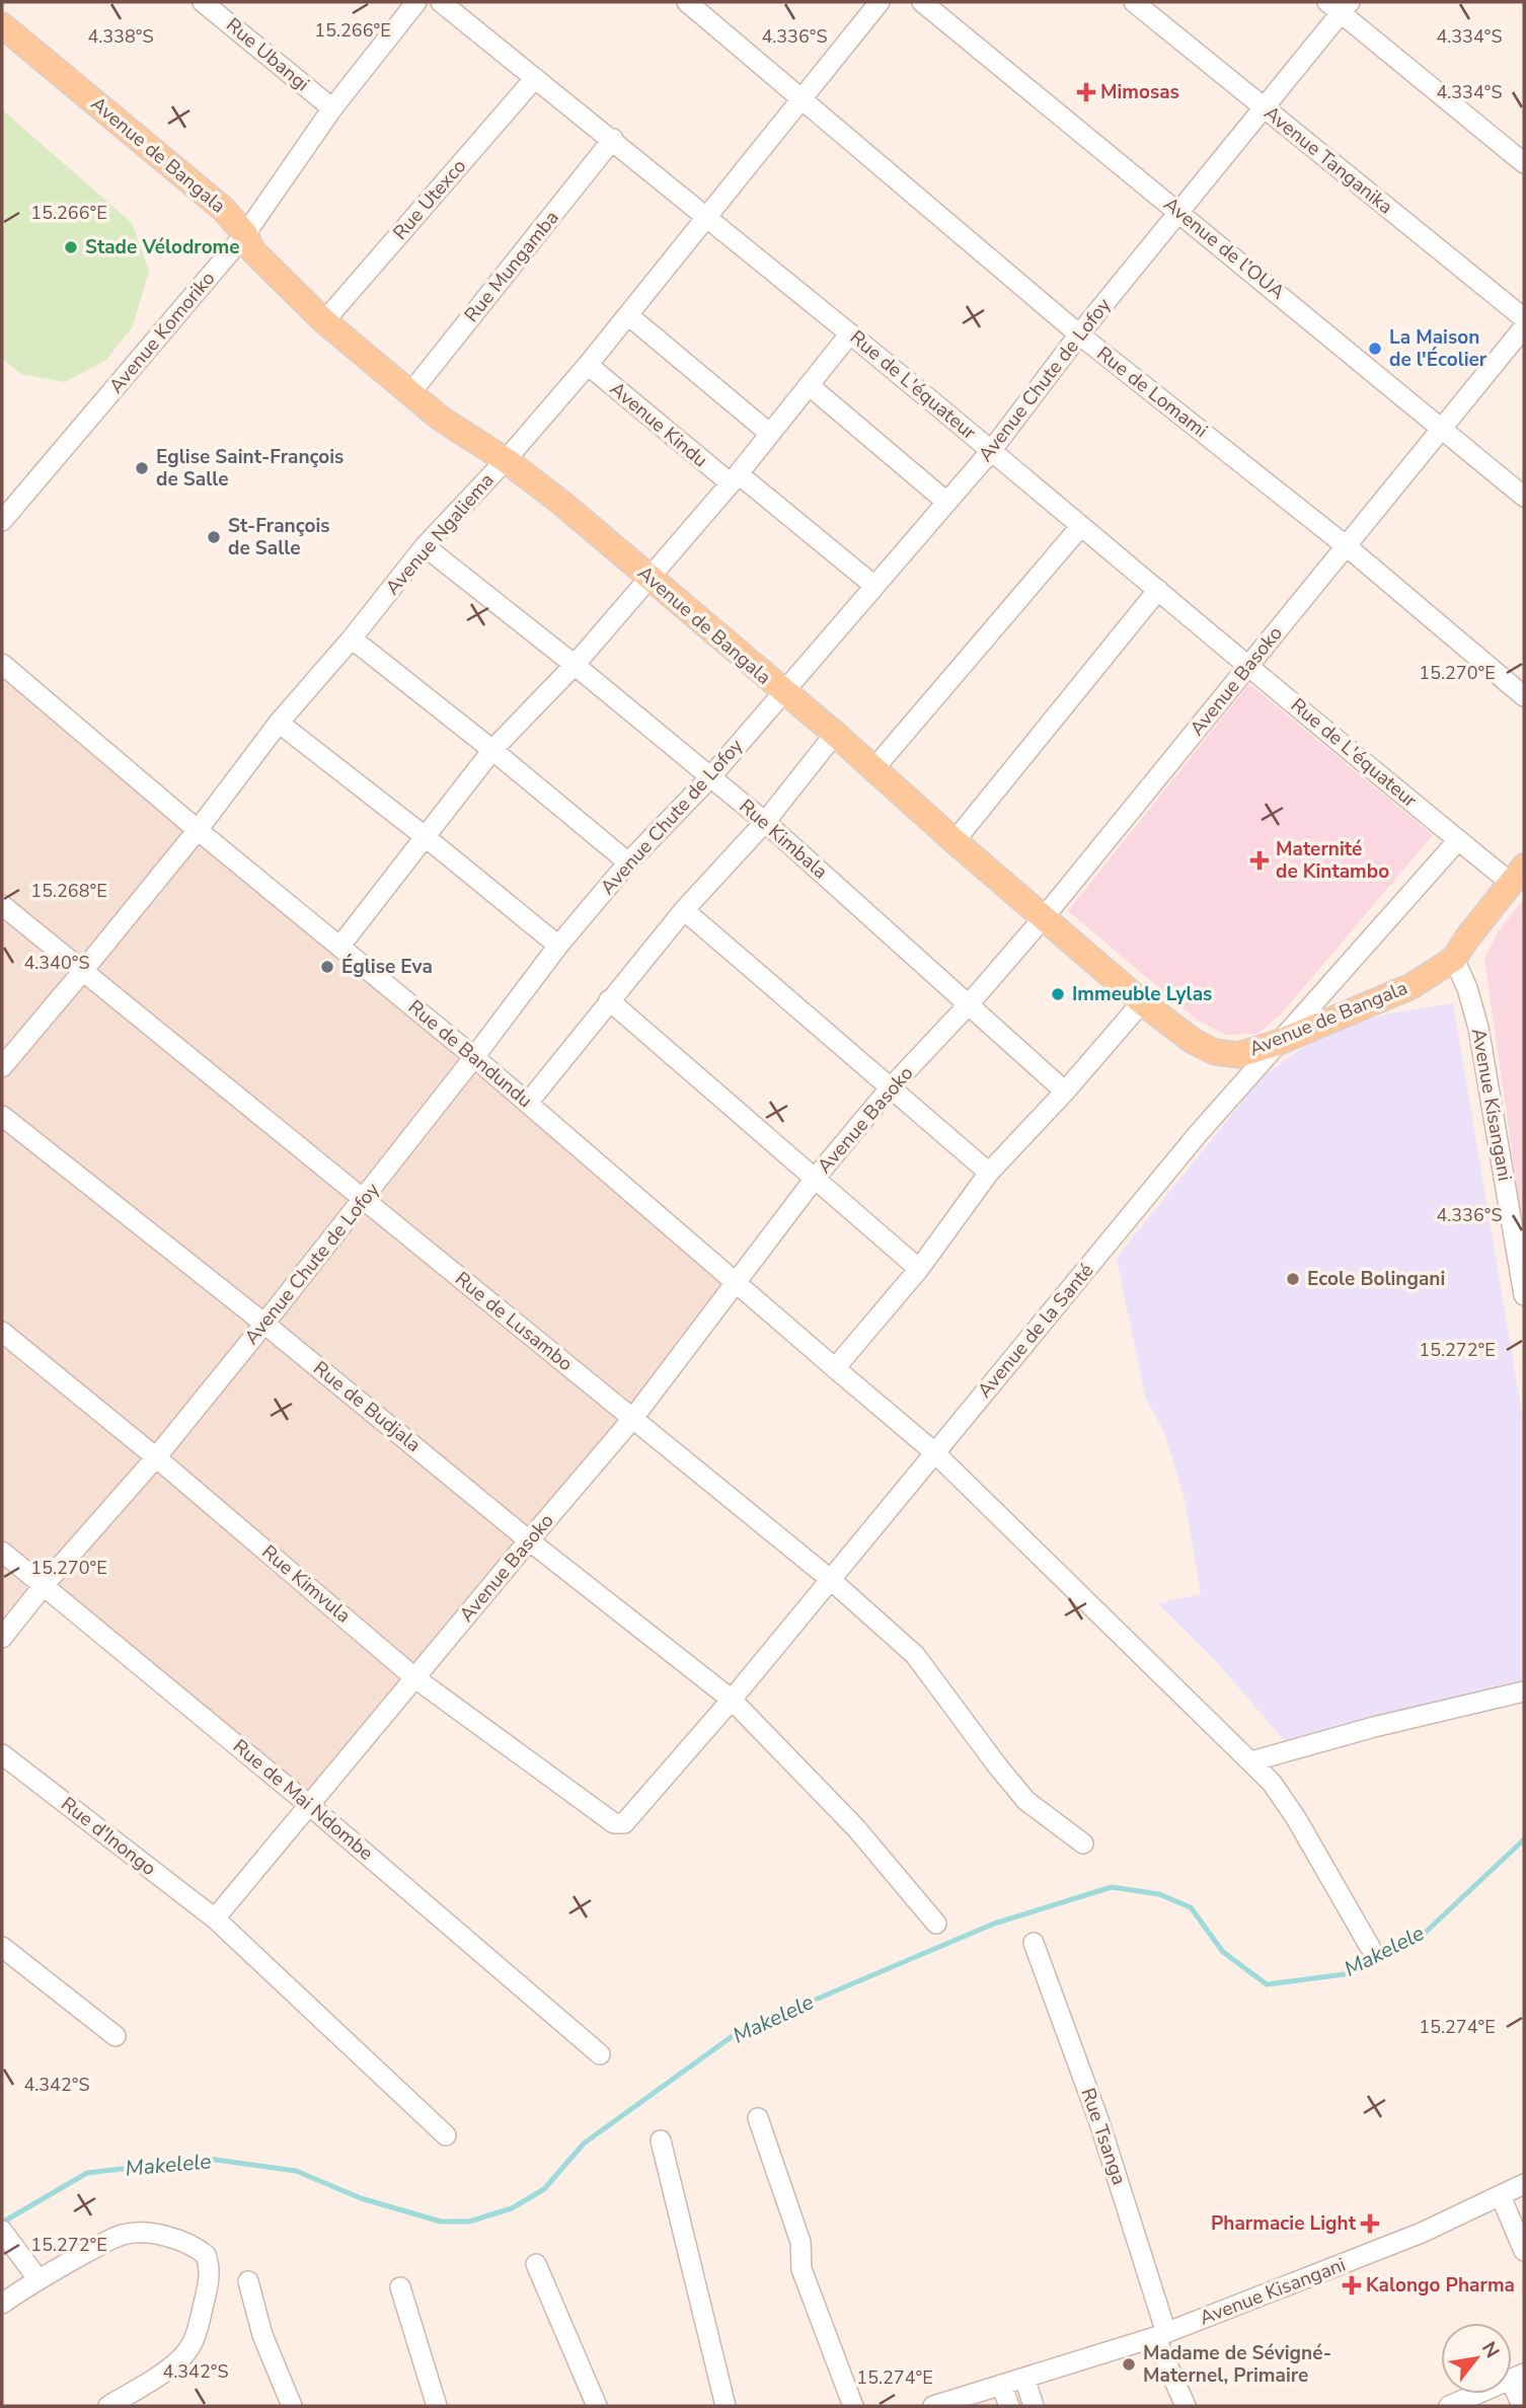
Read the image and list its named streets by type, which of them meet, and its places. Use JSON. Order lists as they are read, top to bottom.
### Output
{
  "streets": {
    "main road": ["Avenue de Bangala"],
    "street": [
      "Rue Ubangi",
      "Avenue Tanganika",
      "Rue Utexco",
      "Avenue de l’OUA",
      "Rue Mungamba",
      "Avenue Komoriko",
      "Avenue Chute de Lofoy",
      "Rue de L'équateur",
      "Rue de Lomami",
      "Avenue Kindu",
      "Avenue Ngaliema",
      "Avenue Basoko",
      "Rue Kimbala",
      "Rue de Bandundu",
      "Avenue Kisangani",
      "Rue de Lusambo",
      "Avenue de la Santé",
      "Rue de Budjala",
      "Rue Kimvula",
      "Rue de Mai Ndombe",
      "Rue d'Inongo",
      "Rue Tsanga"
    ]
  },
  "crossings": [
    ["Rue Ubangi", "Avenue Komoriko"],
    ["Avenue de Bangala", "Rue Utexco"],
    ["Avenue de Bangala", "Rue Mungamba"],
    ["Avenue de Bangala", "Avenue Komoriko"],
    ["Avenue de Bangala", "Avenue Chute de Lofoy"],
    ["Avenue de Bangala", "Avenue Ngaliema"],
    ["Avenue de Bangala", "Avenue Basoko"],
    ["Avenue de Bangala", "Avenue Kisangani"],
    ["Avenue de Bangala", "Avenue de la Santé"],
    ["Avenue Tanganika", "Avenue Chute de Lofoy"],
    ["Rue Utexco", "Rue de L'équateur"],
    ["Avenue de l’OUA", "Avenue Chute de Lofoy"],
    ["Avenue de l’OUA", "Avenue Basoko"],
    ["Rue Mungamba", "Rue de L'équateur"],
    ["Avenue Chute de Lofoy", "Rue de L'équateur"],
    ["Avenue Chute de Lofoy", "Rue de Lomami"],
    ["Avenue Chute de Lofoy", "Avenue Kindu"],
    ["Avenue Chute de Lofoy", "Rue Kimbala"],
    ["Avenue Chute de Lofoy", "Rue de Bandundu"],
    ["Avenue Chute de Lofoy", "Rue de Lusambo"],
    ["Avenue Chute de Lofoy", "Rue de Budjala"],
    ["Avenue Chute de Lofoy", "Rue Kimvula"],
    ["Avenue Chute de Lofoy", "Rue de Mai Ndombe"],
    ["Rue de L'équateur", "Avenue Ngaliema"],
    ["Rue de L'équateur", "Avenue Basoko"],
    ["Rue de L'équateur", "Avenue de la Santé"],
    ["Rue de Lomami", "Avenue Ngaliema"],
    ["Rue de Lomami", "Avenue Basoko"],
    ["Avenue Kindu", "Avenue Ngaliema"],
    ["Avenue Ngaliema", "Rue Kimbala"],
    ["Avenue Ngaliema", "Rue de Bandundu"],
    ["Avenue Ngaliema", "Rue de Lusambo"],
    ["Avenue Basoko", "Rue Kimbala"],
    ["Avenue Basoko", "Rue de Bandundu"],
    ["Avenue Basoko", "Rue de Lusambo"],
    ["Avenue Basoko", "Rue de Budjala"],
    ["Avenue Basoko", "Rue Kimvula"],
    ["Avenue Basoko", "Rue de Mai Ndombe"],
    ["Avenue Basoko", "Rue d'Inongo"],
    ["Rue de Bandundu", "Avenue de la Santé"],
    ["Avenue Kisangani", "Rue Tsanga"],
    ["Rue de Lusambo", "Avenue de la Santé"],
    ["Avenue de la Santé", "Rue de Budjala"],
    ["Avenue de la Santé", "Rue Kimvula"]
  ],
  "water": ["Makelele"],
  "places": {
    "health": [
      "Mimosas",
      "Maternité de Kintambo",
      "Pharmacie Light",
      "Kalongo Pharma"
    ],
    "other": [
      "Stade Vélodrome",
      "La Maison de l'Écolier",
      "Eglise Saint-François de Salle",
      "St-François de Salle",
      "Église Eva",
      "Immeuble Lylas",
      "Ecole Bolingani",
      "Madame de Sévigné- Maternel, Primaire"
    ]
  },
  "north": "top right",
  "coordinates": [
    "15.266°E",
    "4.338°S",
    "4.334°S",
    "4.336°S",
    "15.270°E",
    "15.268°E",
    "4.340°S",
    "15.272°E",
    "15.274°E",
    "4.342°S"
  ]
}
